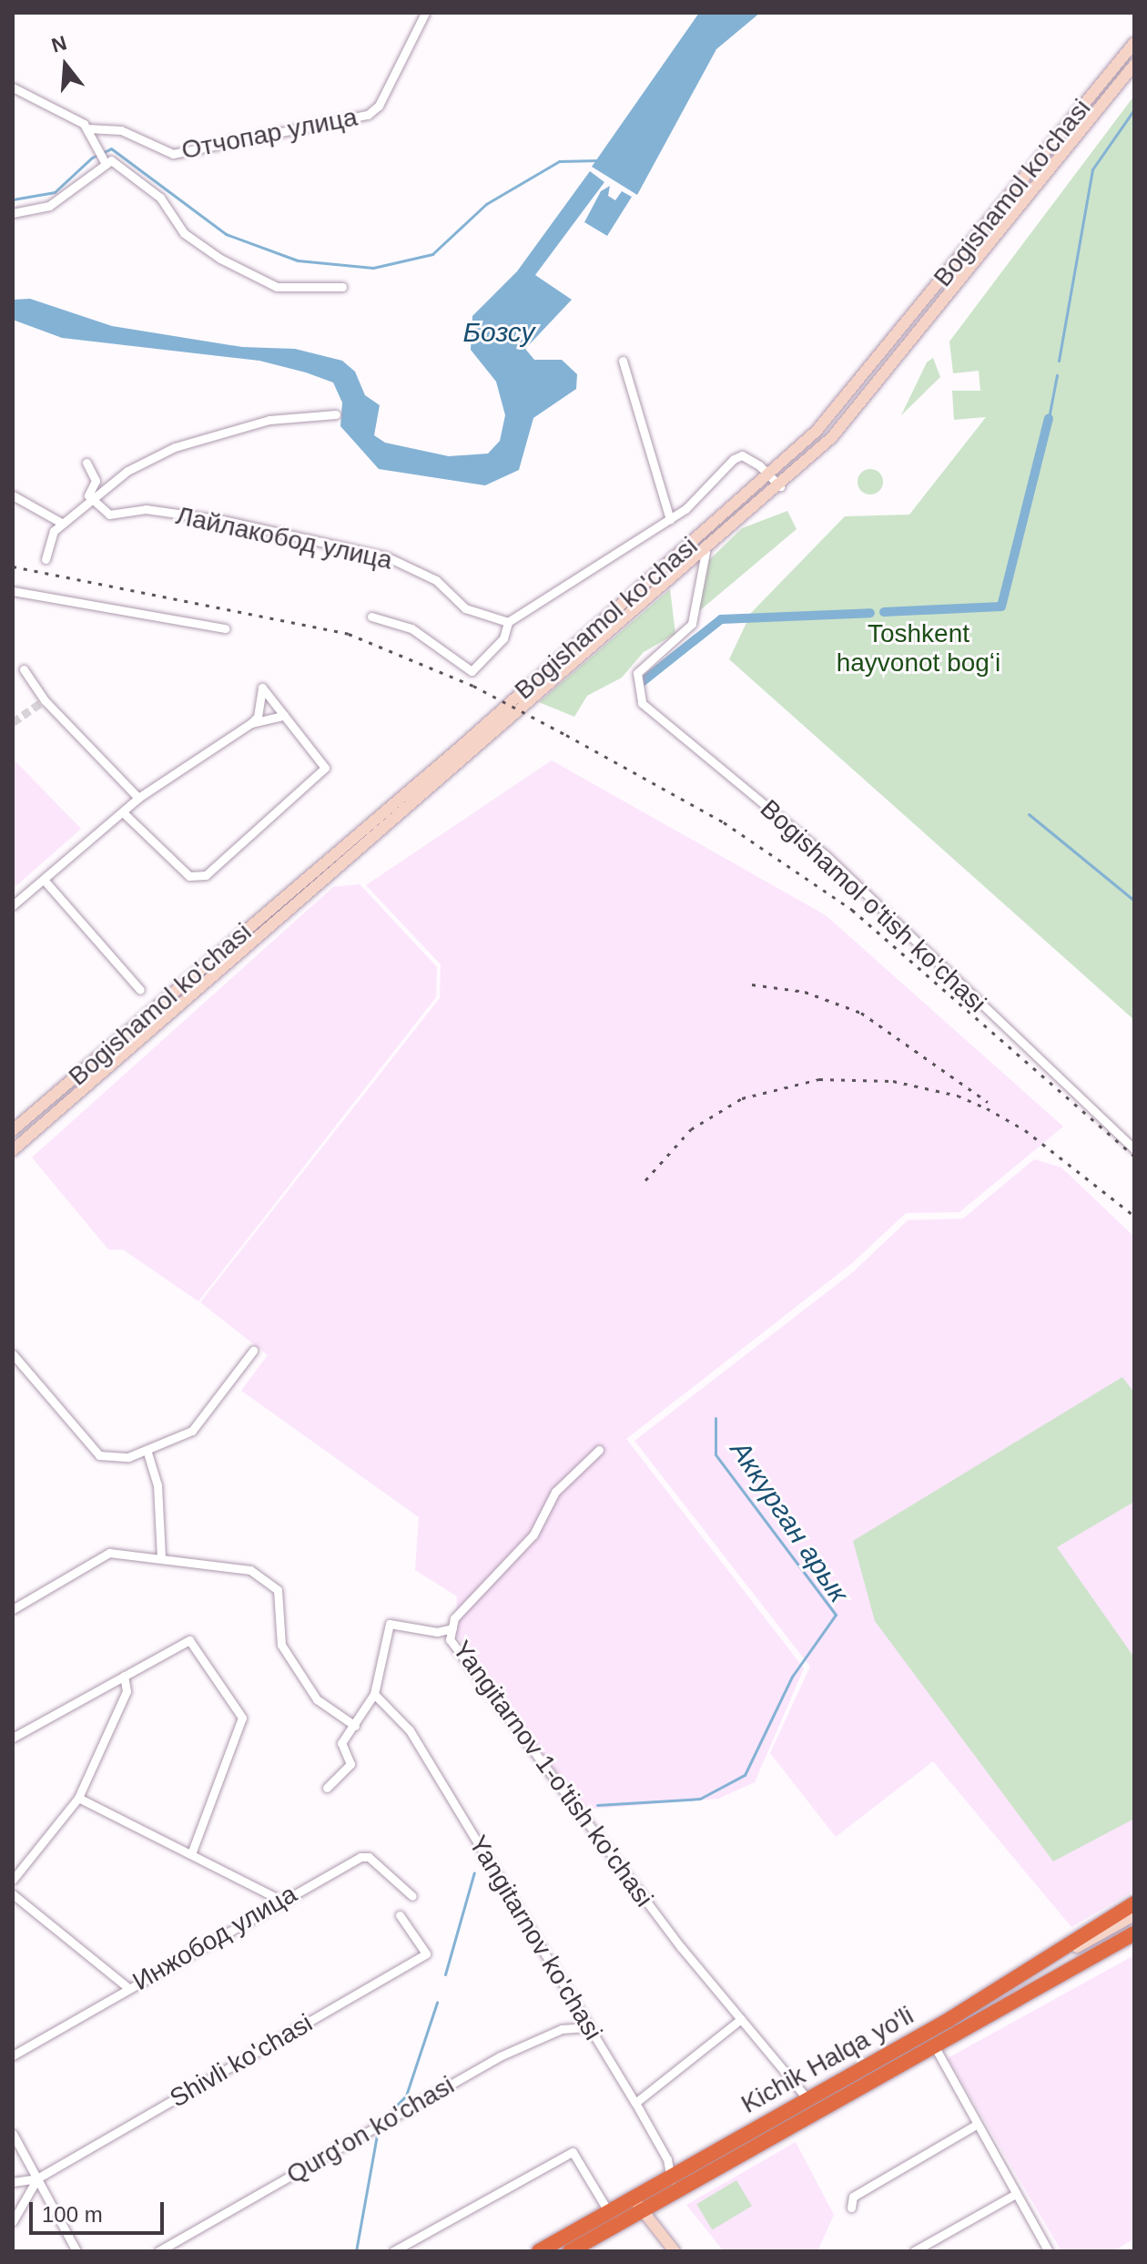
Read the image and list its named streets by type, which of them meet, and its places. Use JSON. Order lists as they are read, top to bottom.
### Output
{
  "streets": {
    "highway": ["Kichik Halqa yo'li"],
    "main road": ["Bogishamol ko'chasi"],
    "street": [
      "Отчопар улица",
      "Лайлакобод улица",
      "Bogishamol o'tish ko'chasi",
      "Yangitarnov 1-o'tish ko'chasi",
      "Инжобод улица",
      "Yangitarnov ko'chasi",
      "Shivli ko'chasi",
      "Qurg'on ko'chasi"
    ]
  },
  "crossings": [
    ["Bogishamol ko'chasi", "Bogishamol o'tish ko'chasi"],
    ["Yangitarnov 1-o'tish ko'chasi", "Kichik Halqa yo'li"],
    ["Yangitarnov ko'chasi", "Kichik Halqa yo'li"],
    ["Yangitarnov ko'chasi", "Qurg'on ko'chasi"]
  ],
  "water": ["Бозсу", "Аккурган арык"],
  "parks": ["Toshkent hayvonot bogʻi"],
  "scale_bar": "100 m",
  "north": "top"
}
